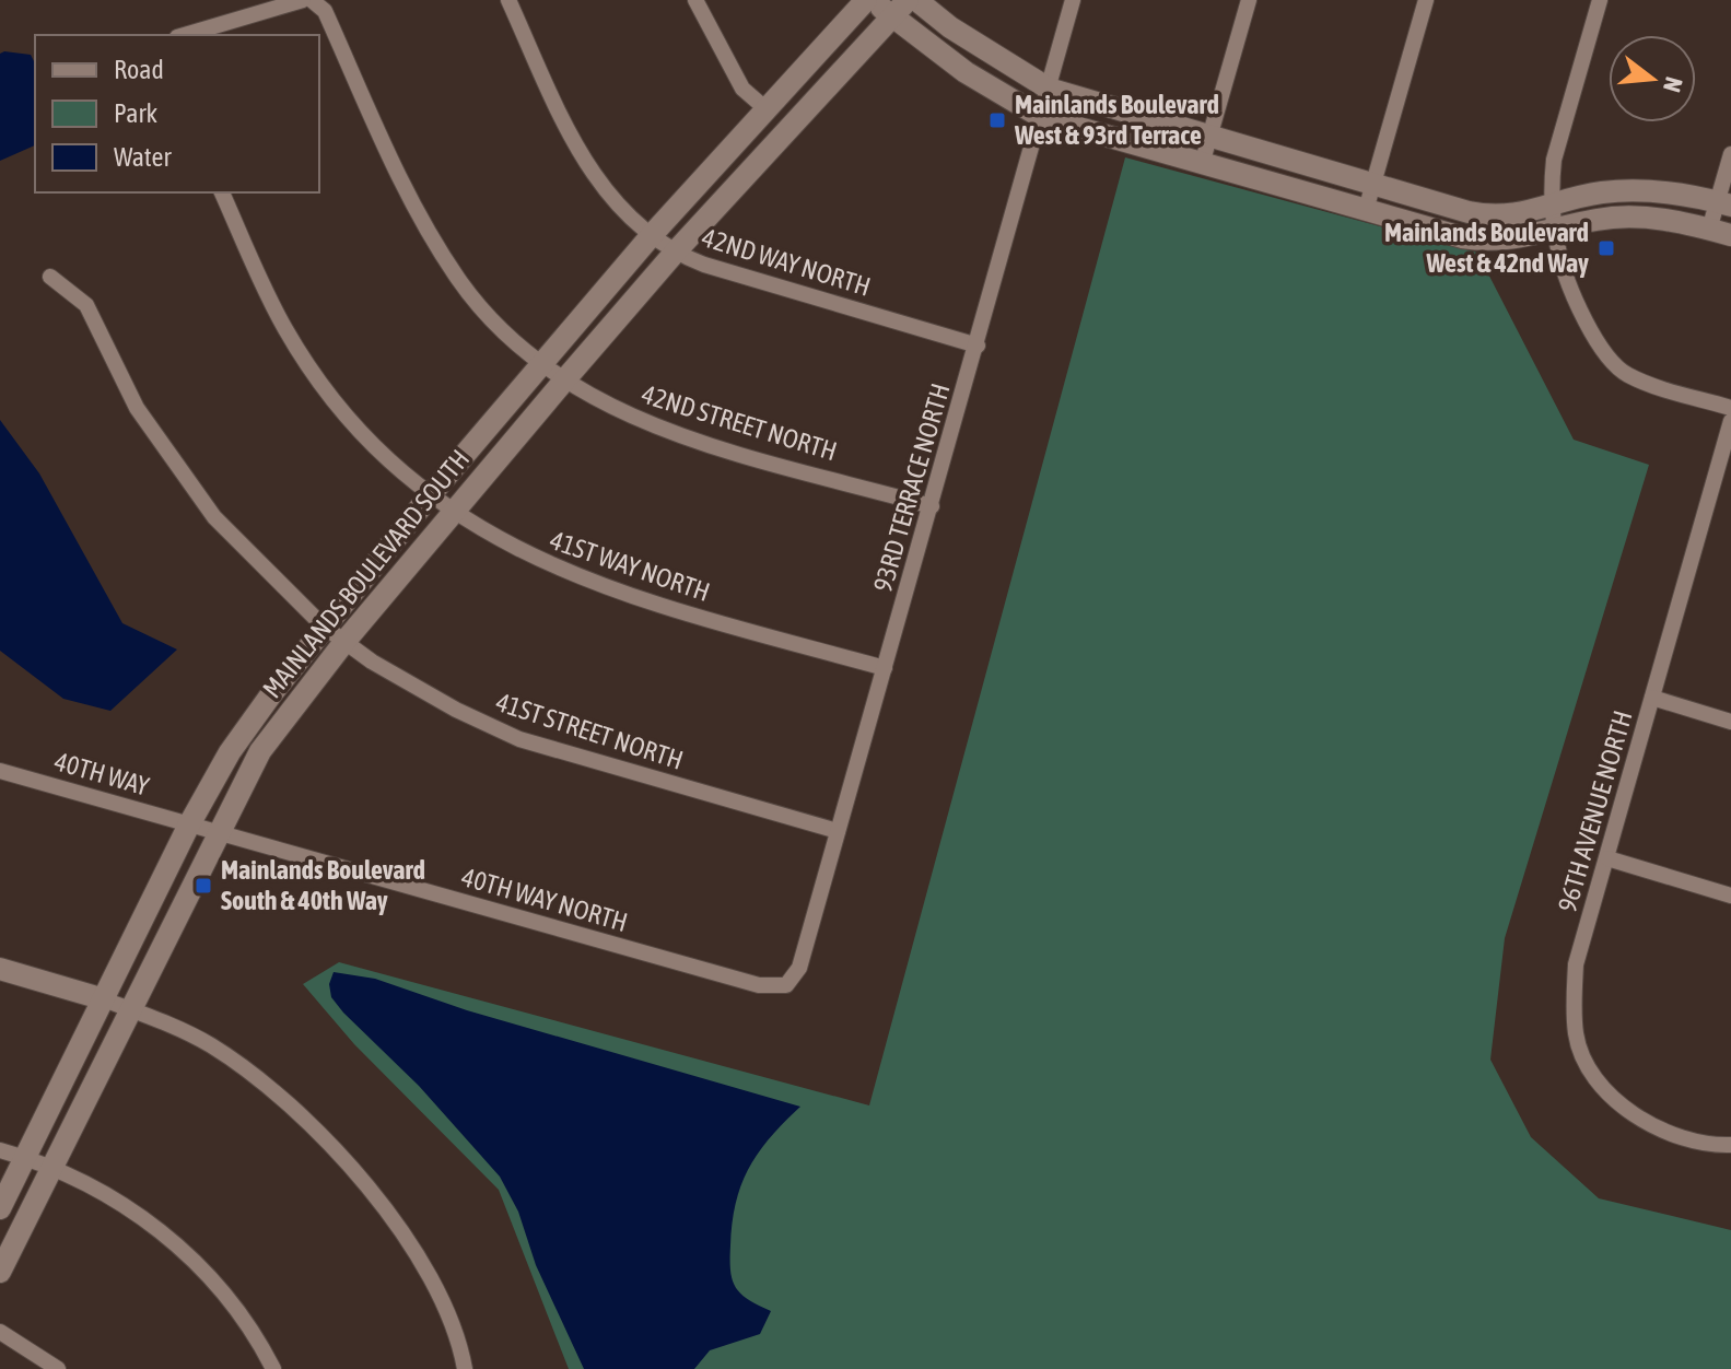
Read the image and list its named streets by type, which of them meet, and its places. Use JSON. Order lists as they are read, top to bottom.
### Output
{
  "streets": {
    "street": [
      "42ND WAY NORTH",
      "42ND STREET NORTH",
      "93RD TERRACE NORTH",
      "41ST WAY NORTH",
      "MAINLANDS BOULEVARD SOUTH",
      "41ST STREET NORTH",
      "40TH WAY",
      "96TH AVENUE NORTH",
      "40TH WAY NORTH"
    ]
  },
  "crossings": [
    ["42ND WAY NORTH", "93RD TERRACE NORTH"],
    ["42ND WAY NORTH", "MAINLANDS BOULEVARD SOUTH"],
    ["42ND STREET NORTH", "93RD TERRACE NORTH"],
    ["42ND STREET NORTH", "MAINLANDS BOULEVARD SOUTH"],
    ["93RD TERRACE NORTH", "41ST WAY NORTH"],
    ["93RD TERRACE NORTH", "41ST STREET NORTH"],
    ["93RD TERRACE NORTH", "40TH WAY NORTH"],
    ["41ST WAY NORTH", "MAINLANDS BOULEVARD SOUTH"],
    ["MAINLANDS BOULEVARD SOUTH", "41ST STREET NORTH"],
    ["MAINLANDS BOULEVARD SOUTH", "40TH WAY"],
    ["MAINLANDS BOULEVARD SOUTH", "40TH WAY NORTH"],
    ["40TH WAY", "40TH WAY NORTH"]
  ],
  "places": {
    "transit": ["Mainlands Boulevard West & 93rd Terrace", "Mainlands Boulevard West & 42nd Way", "Mainlands Boulevard South & 40th Way"]
  },
  "legend": ["Road", "Park", "Water"],
  "north": "right"
}
